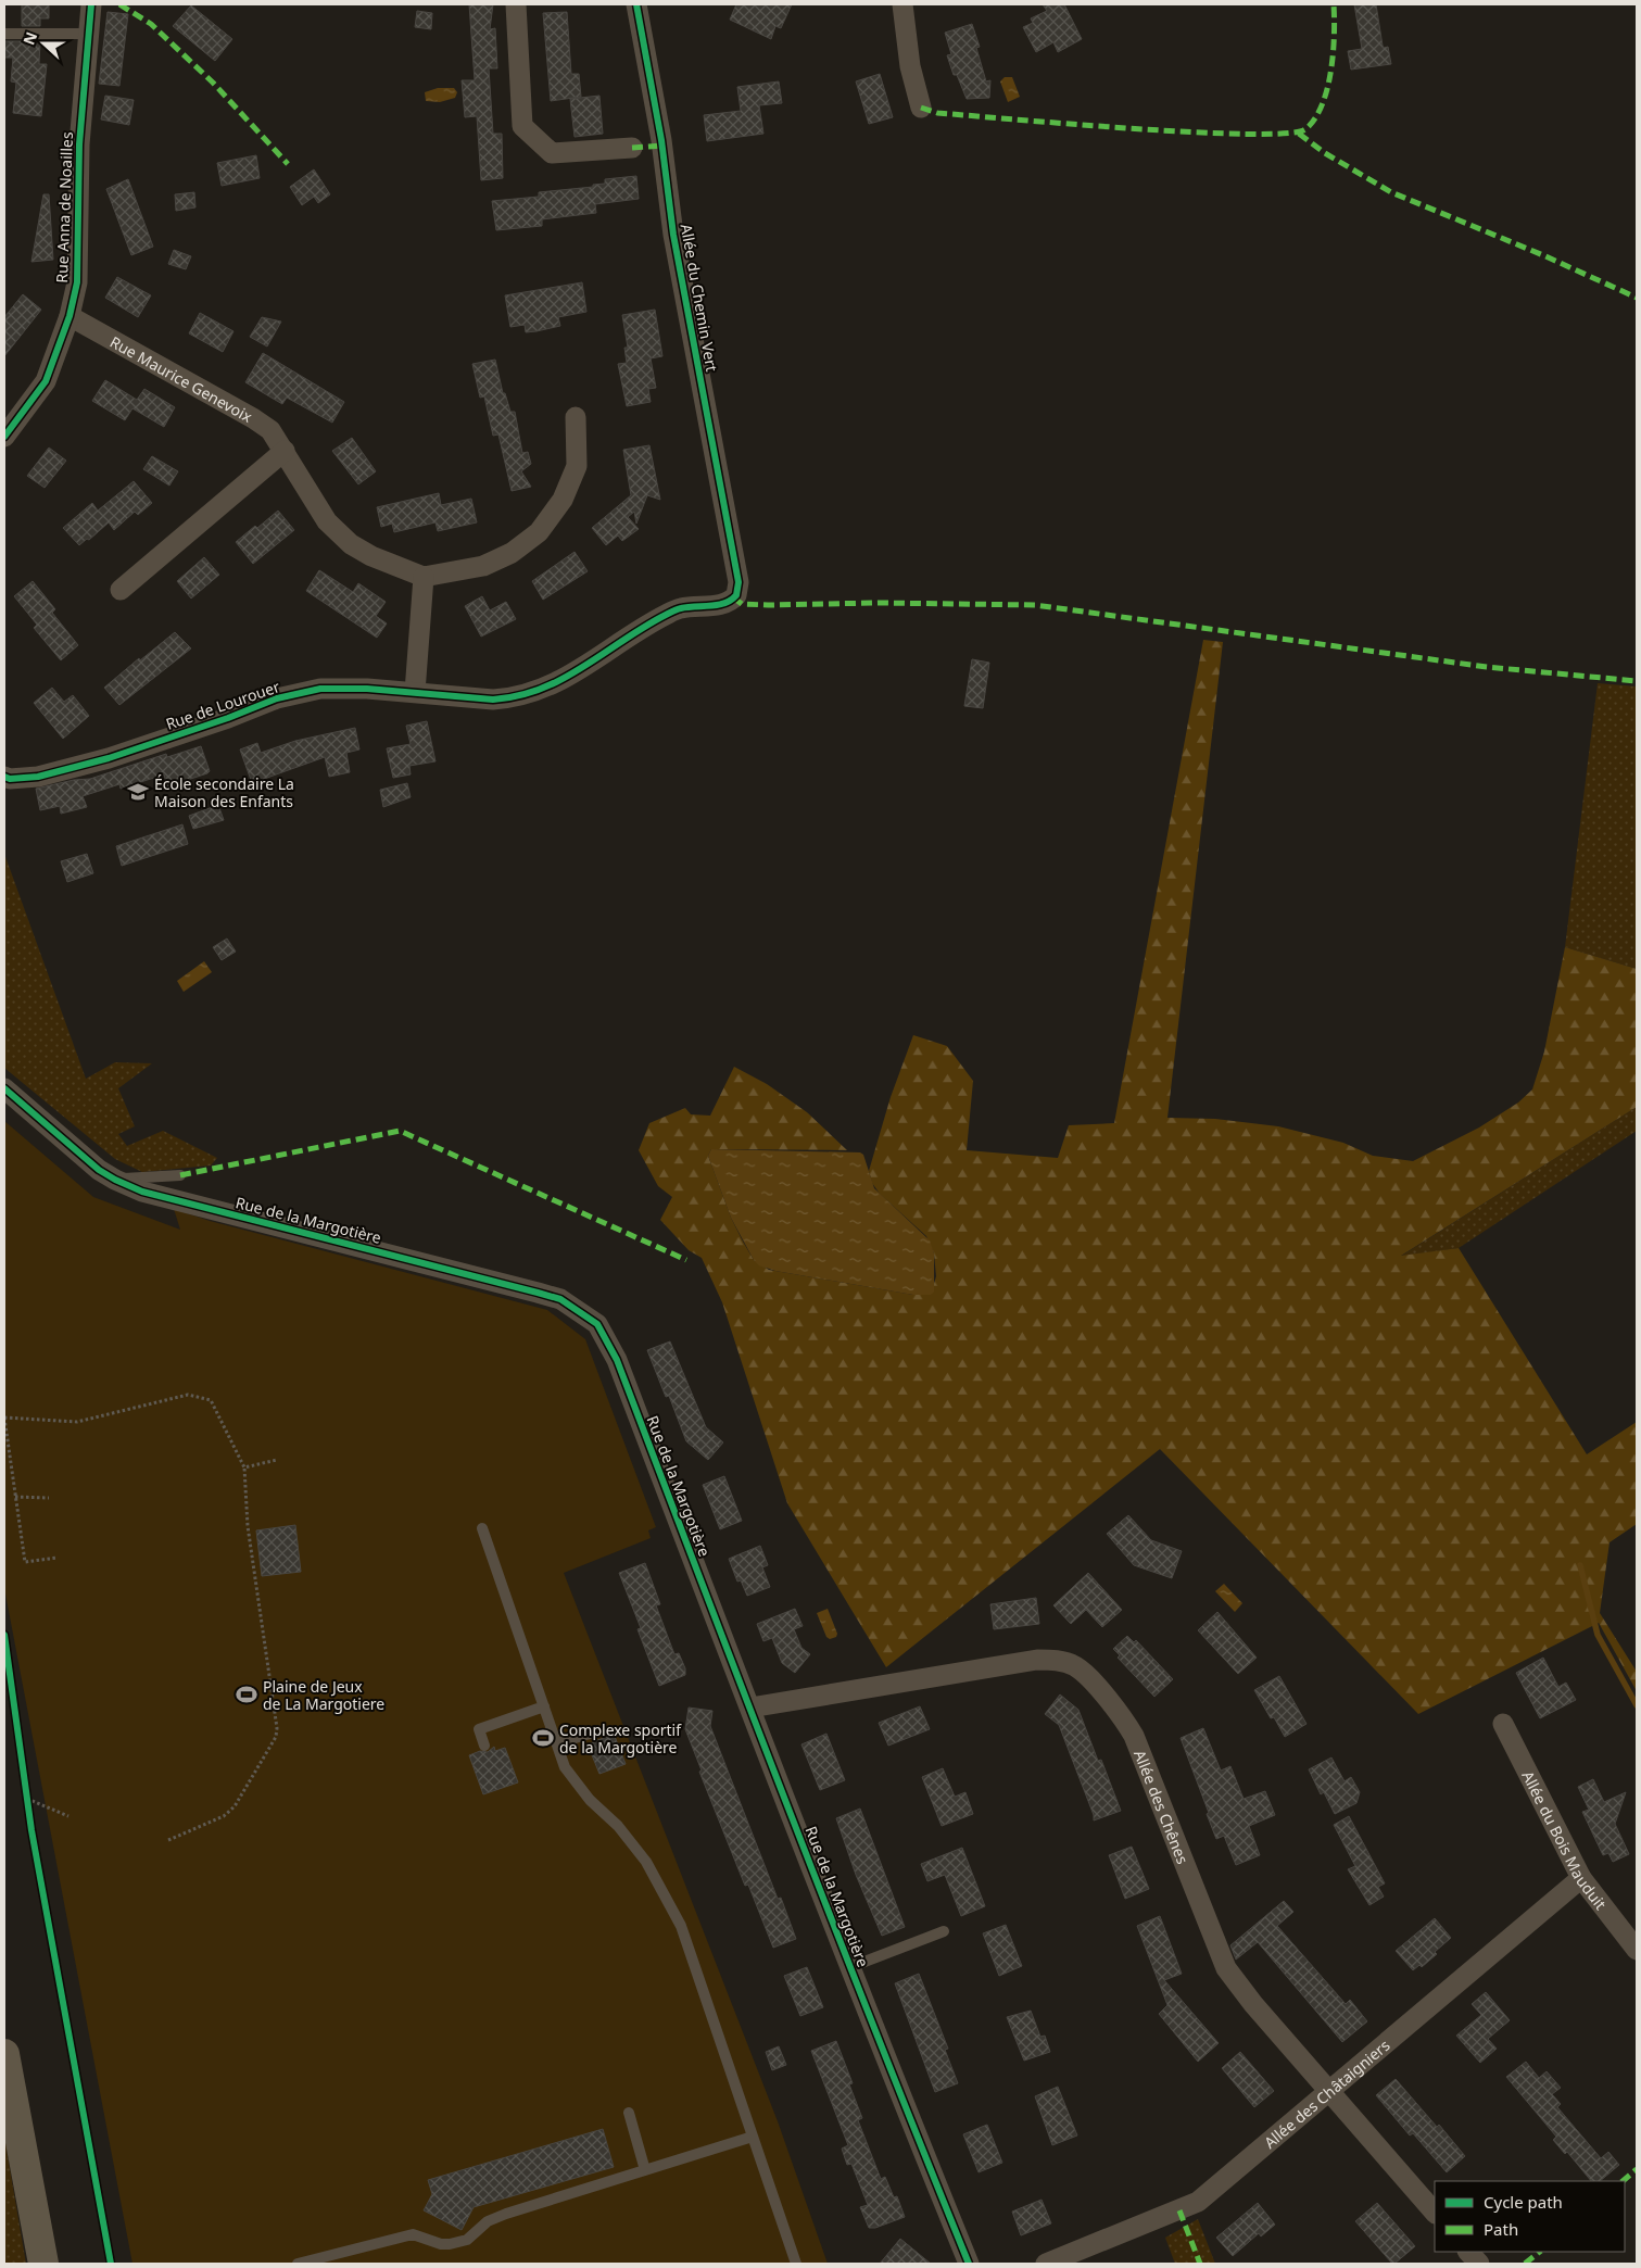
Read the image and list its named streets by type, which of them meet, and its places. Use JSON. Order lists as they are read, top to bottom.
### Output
{
  "streets": {
    "street": [
      "Rue Anna de Noailles",
      "Allée du Chemin Vert",
      "Rue Maurice Genevoix",
      "Rue de Lourouer",
      "Rue de la Margotière",
      "Allée des Chênes",
      "Allée du Bois Mauduit",
      "Allée des Châtaigniers"
    ]
  },
  "crossings": [
    ["Rue Anna de Noailles", "Rue Maurice Genevoix"],
    ["Allée du Chemin Vert", "Rue de Lourouer"],
    ["Rue de la Margotière", "Allée des Chênes"],
    ["Allée des Chênes", "Allée des Châtaigniers"],
    ["Allée du Bois Mauduit", "Allée des Châtaigniers"]
  ],
  "places": {
    "school or university": ["École secondaire La Maison des Enfants"],
    "sports": ["Plaine de Jeux de La Margotiere", "Complexe sportif de la Margotière"]
  },
  "legend": ["Cycle path", "Path"],
  "north": "left"
}
